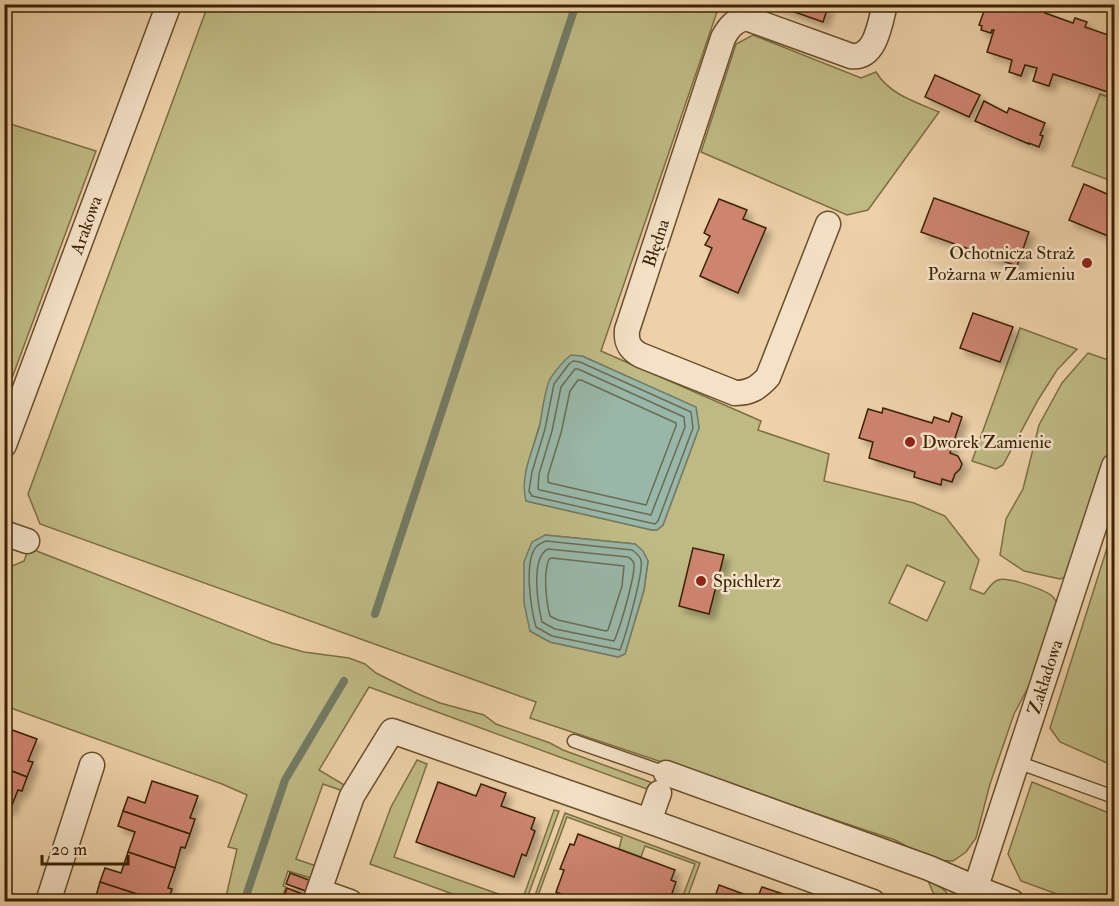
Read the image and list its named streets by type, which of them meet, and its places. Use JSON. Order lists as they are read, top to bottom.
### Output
{
  "streets": {
    "street": ["Arakowa", "Błędna", "Zakładowa"]
  },
  "places": ["Ochotnicza Straż Pożarna w Zamieniu", "Dworek Zamienie", "Spichlerz"],
  "scale_bar": "20 m"
}
